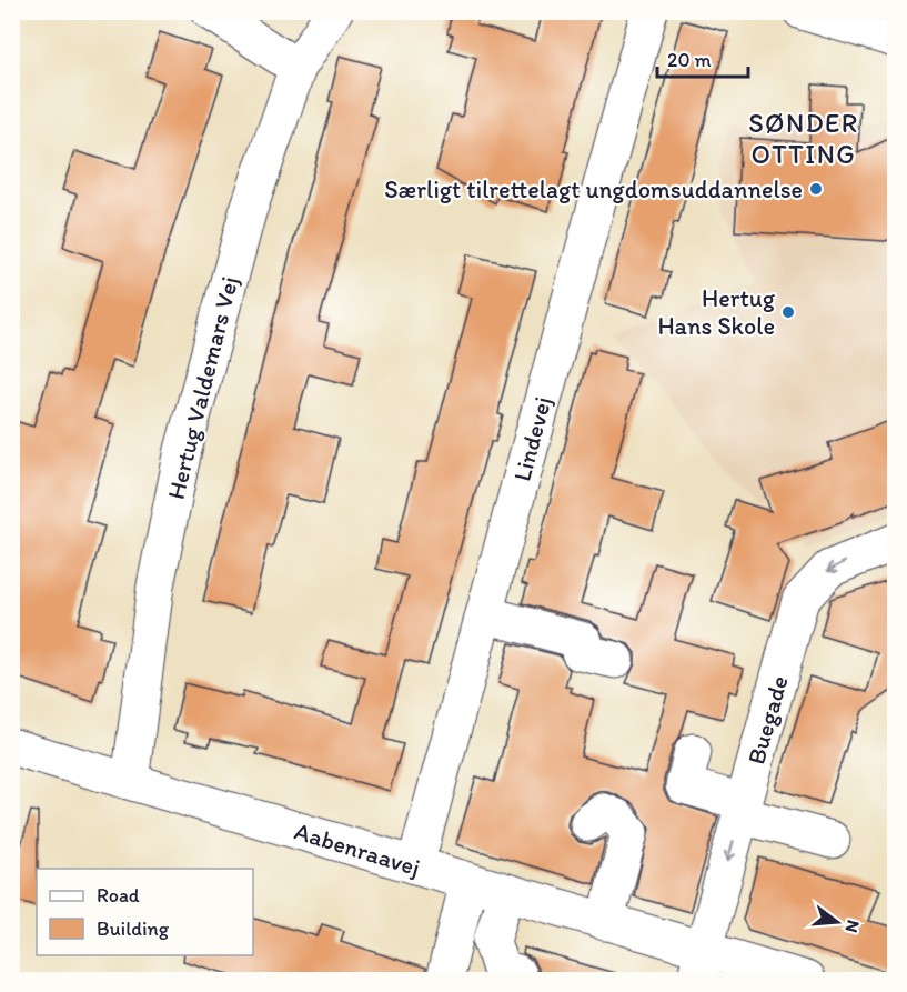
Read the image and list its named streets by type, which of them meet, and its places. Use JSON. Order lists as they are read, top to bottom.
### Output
{
  "streets": {
    "street": [
      "Hertug Valdemars Vej",
      "Lindevej",
      "Buegade",
      "Aabenraavej"
    ]
  },
  "crossings": [
    ["Hertug Valdemars Vej", "Aabenraavej"],
    ["Lindevej", "Aabenraavej"],
    ["Buegade", "Aabenraavej"]
  ],
  "one_way": ["Buegade"],
  "districts": ["SØNDER OTTING"],
  "places": ["Særligt tilrettelagt ungdomsuddannelse", "Hertug Hans Skole"],
  "legend": ["Road", "Building"],
  "scale_bar": "20 m",
  "north": "right"
}
